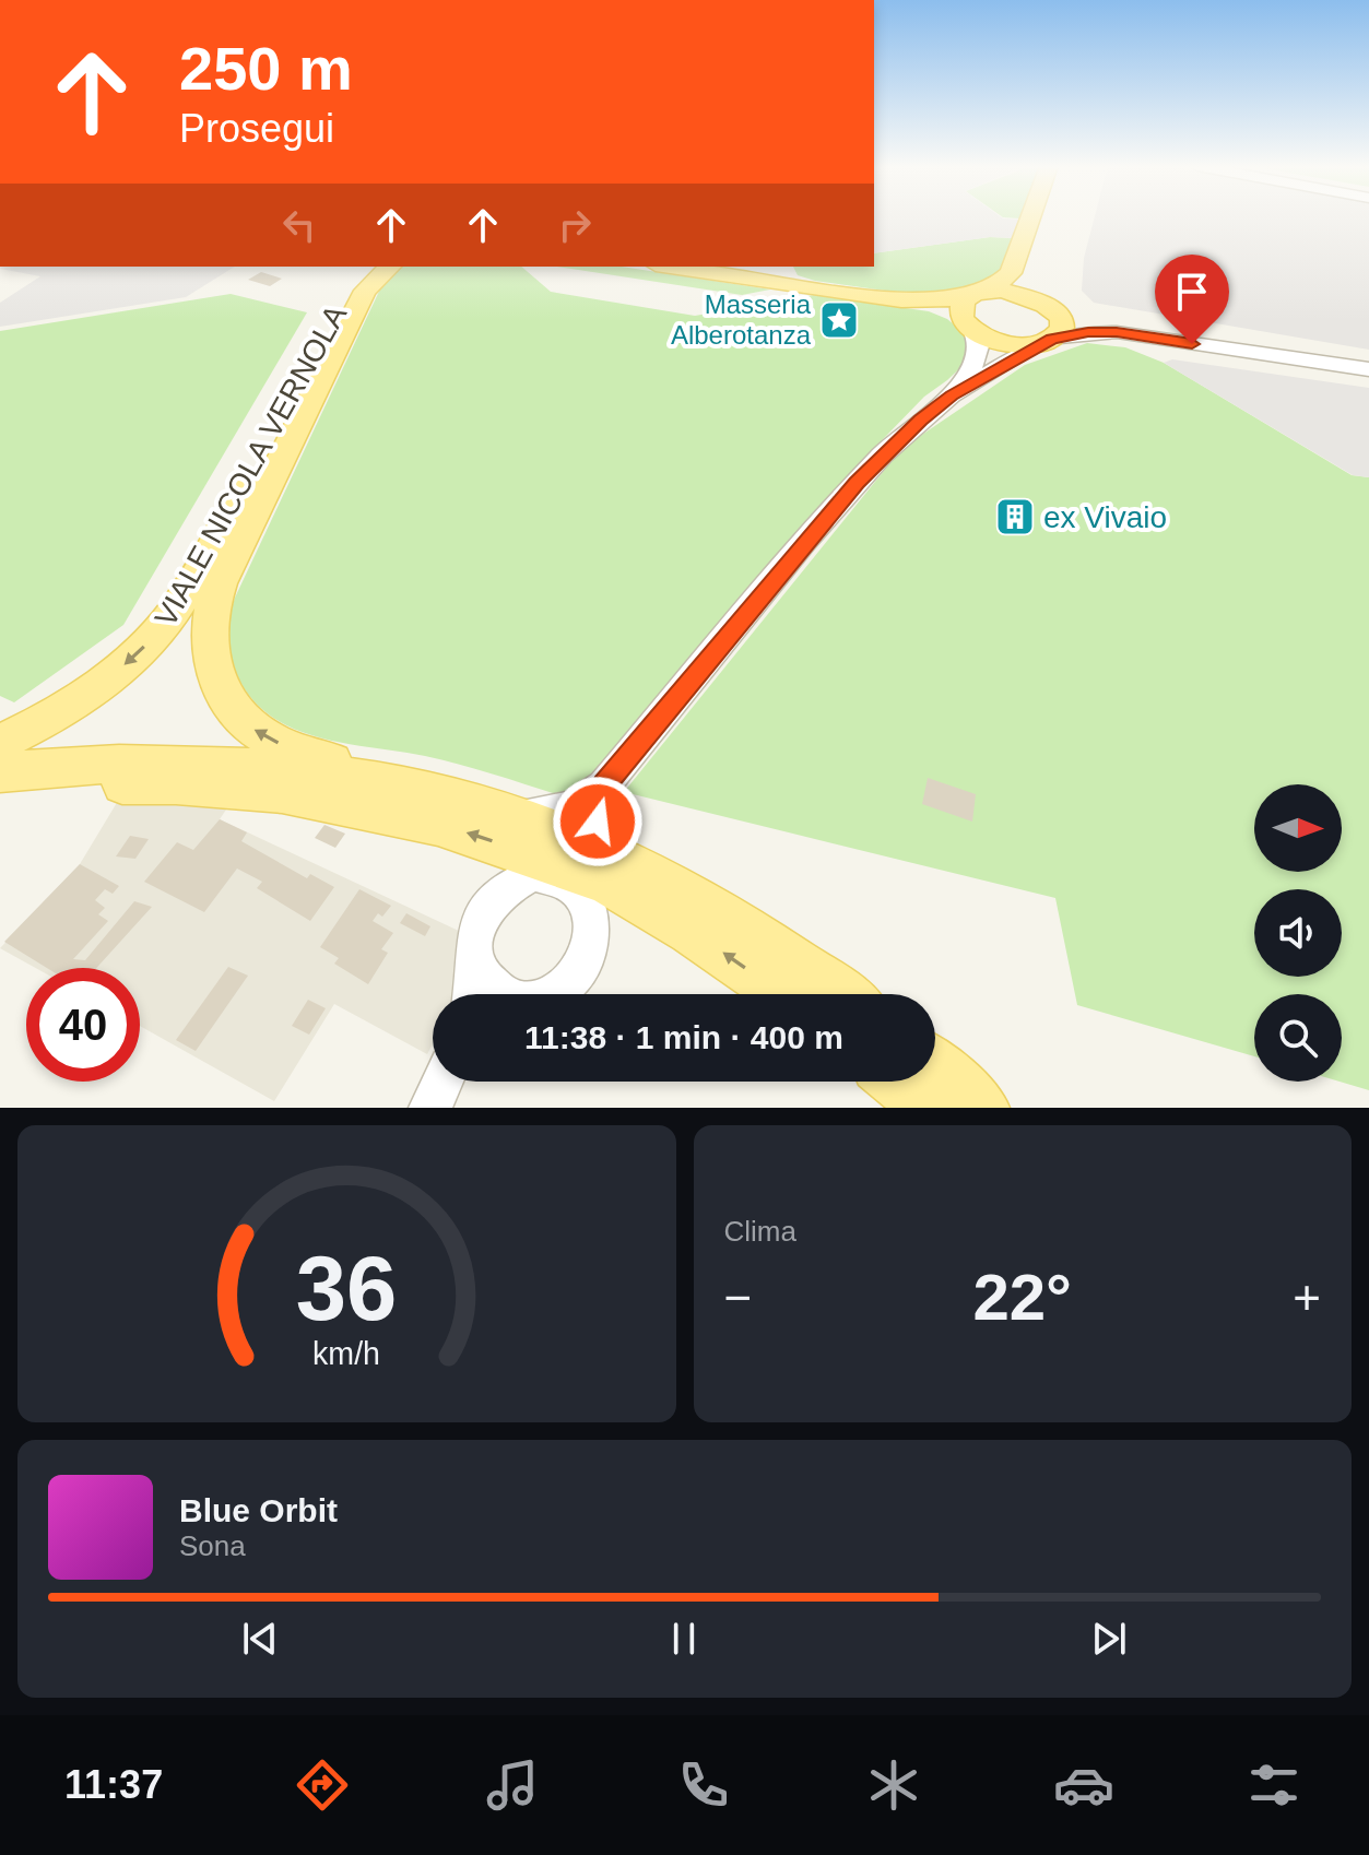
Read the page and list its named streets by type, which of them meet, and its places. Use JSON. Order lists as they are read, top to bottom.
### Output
{
  "streets": {
    "main road": ["VIALE NICOLA VERNOLA"]
  },
  "places": {
    "place": ["Masseria Alberotanza"],
    "building": ["ex Vivaio"]
  },
  "north": "right",
  "page": {
    "turn": ["250 m", "Prosegui"],
    "limit": "40",
    "trip": "11:38 · 1 min · 400 m",
    "tile": "Clima",
    "heat": ["−", "22°", "+"],
    "song": ["Blue Orbit", "Sona"],
    "tabs": "11:37",
    "gauge": ["36", "km/h"]
  }
}
